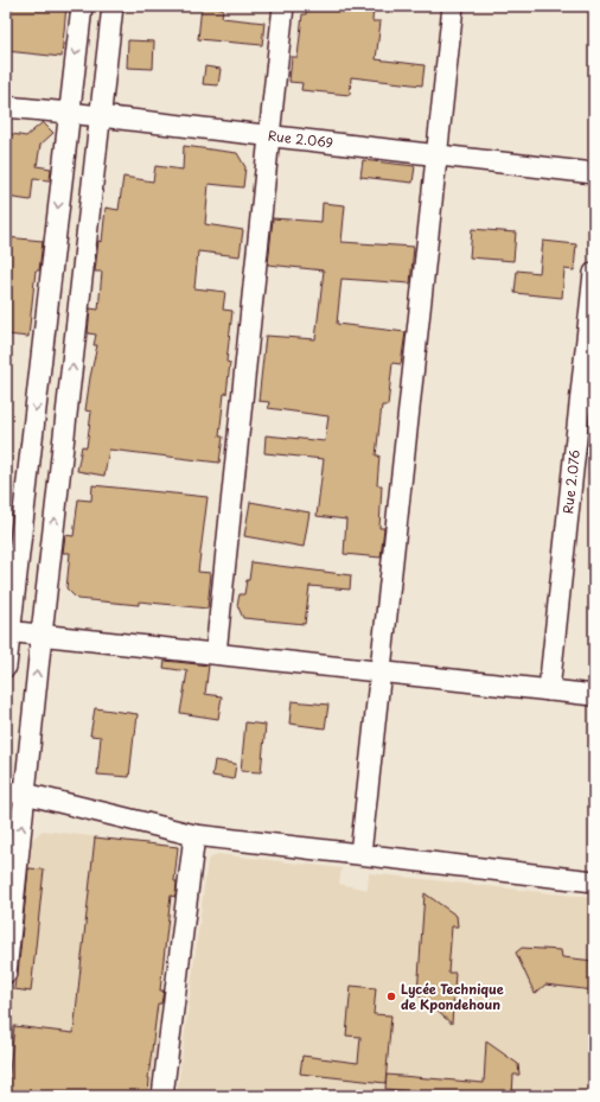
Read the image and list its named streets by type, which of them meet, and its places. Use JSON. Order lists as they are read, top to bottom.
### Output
{
  "streets": {
    "street": ["Rue 2.069", "Rue 2.076"]
  },
  "places": ["Lycée Technique de Kpondehoun"]
}
